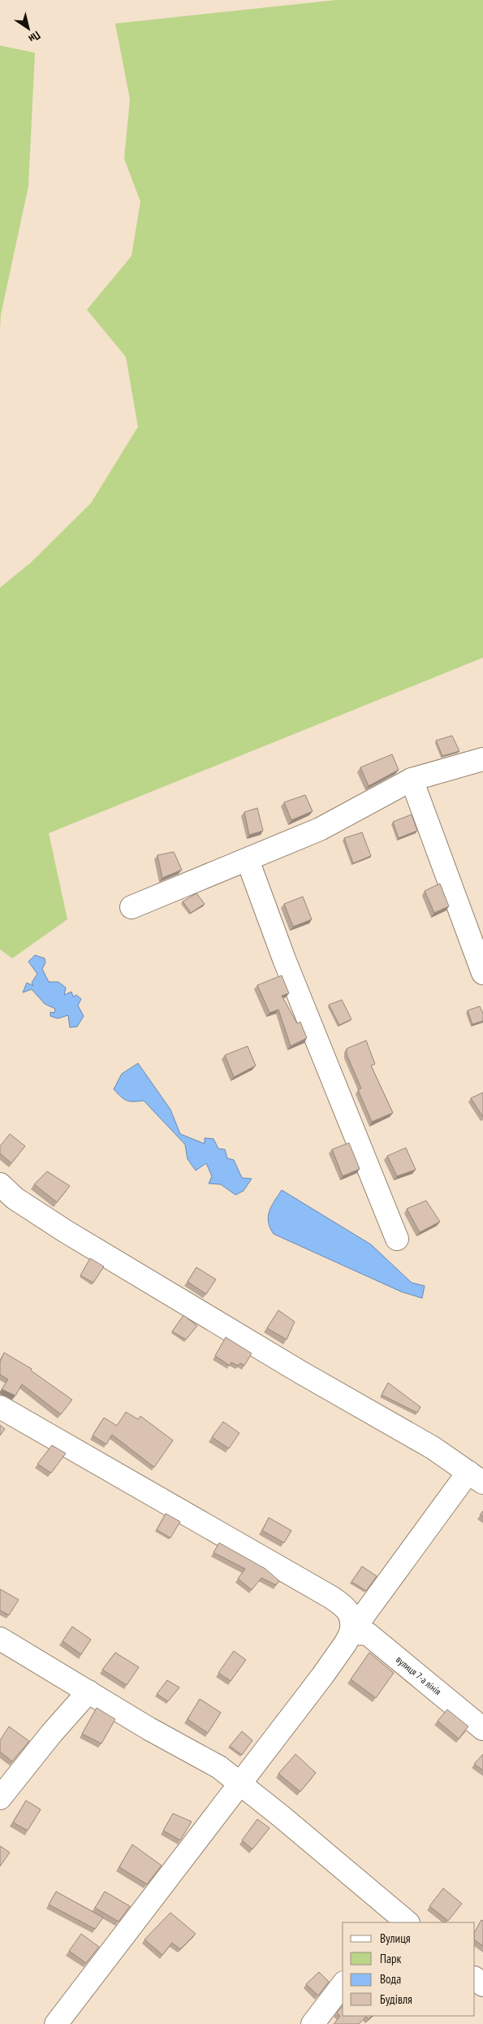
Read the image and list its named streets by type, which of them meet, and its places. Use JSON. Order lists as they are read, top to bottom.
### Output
{
  "streets": {
    "street": ["вулиця 7-а лінія"]
  },
  "legend": [
    "Вулиця",
    "Парк",
    "Вода",
    "Будівля"
  ],
  "north": "bottom right"
}
